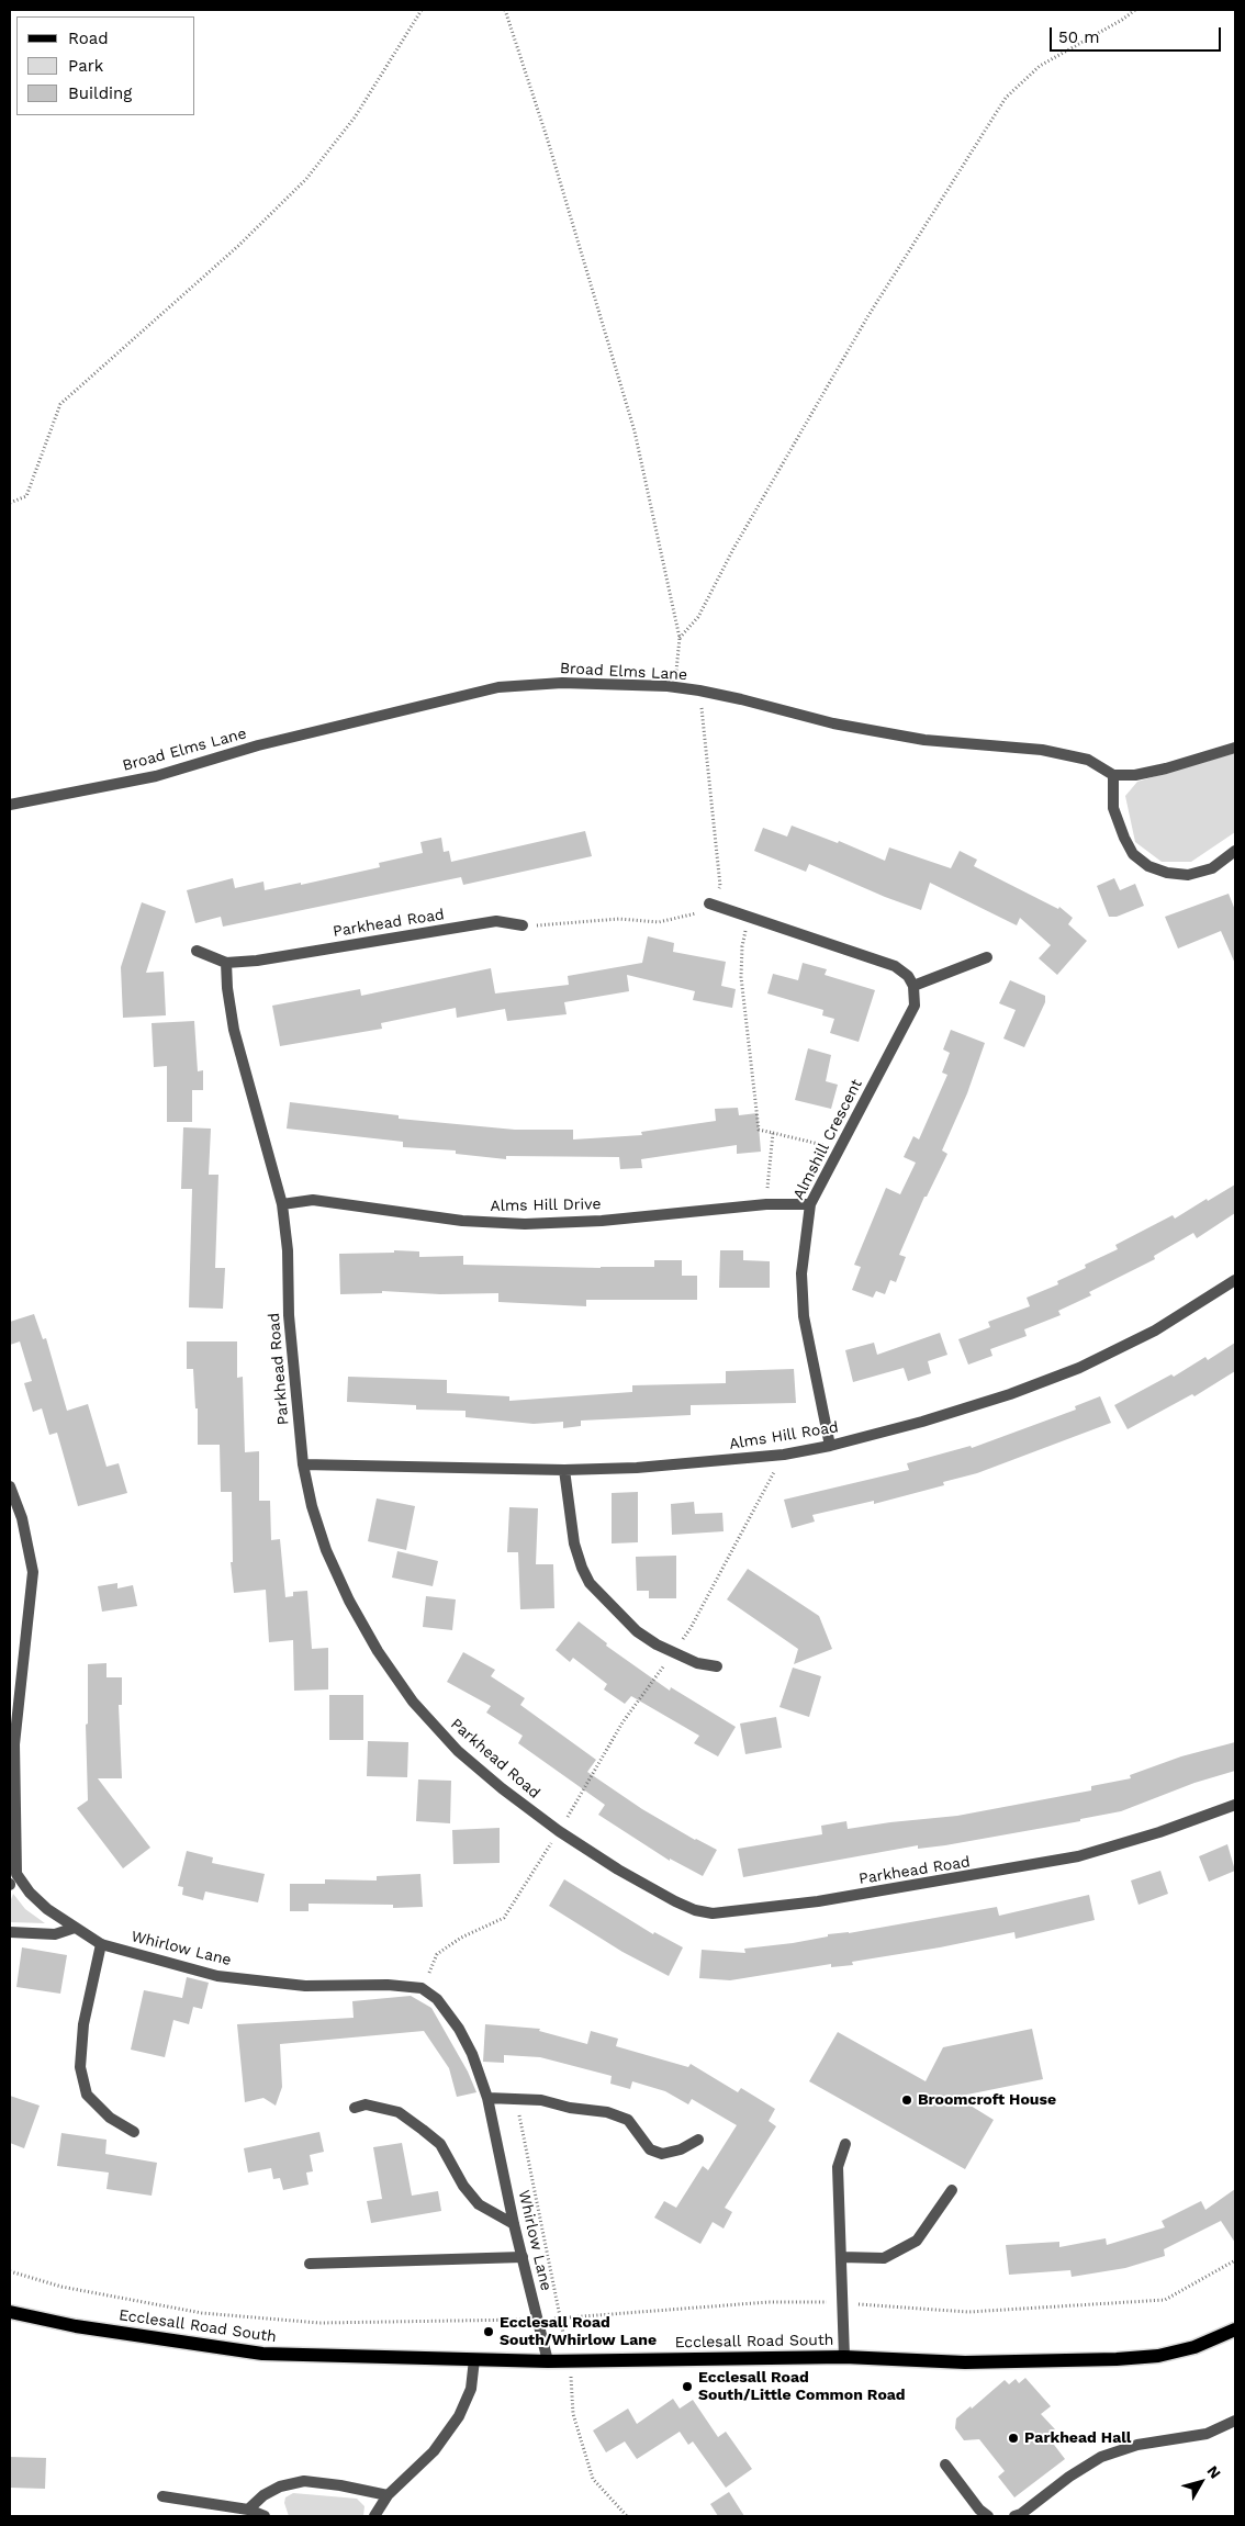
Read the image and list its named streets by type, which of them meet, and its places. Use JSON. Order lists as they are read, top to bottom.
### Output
{
  "streets": {
    "main road": ["Ecclesall Road South"],
    "street": [
      "Broad Elms Lane",
      "Parkhead Road",
      "Almshill Crescent",
      "Alms Hill Drive",
      "Alms Hill Road",
      "Whirlow Lane"
    ]
  },
  "crossings": [
    ["Parkhead Road", "Alms Hill Drive"],
    ["Parkhead Road", "Alms Hill Road"],
    ["Almshill Crescent", "Alms Hill Drive"],
    ["Almshill Crescent", "Alms Hill Road"],
    ["Whirlow Lane", "Ecclesall Road South"]
  ],
  "places": [
    "Broomcroft House",
    "Ecclesall Road South/Whirlow Lane",
    "Ecclesall Road South/Little Common Road",
    "Parkhead Hall"
  ],
  "legend": ["Road", "Park", "Building"],
  "scale_bar": "50 m",
  "north": "top right"
}
